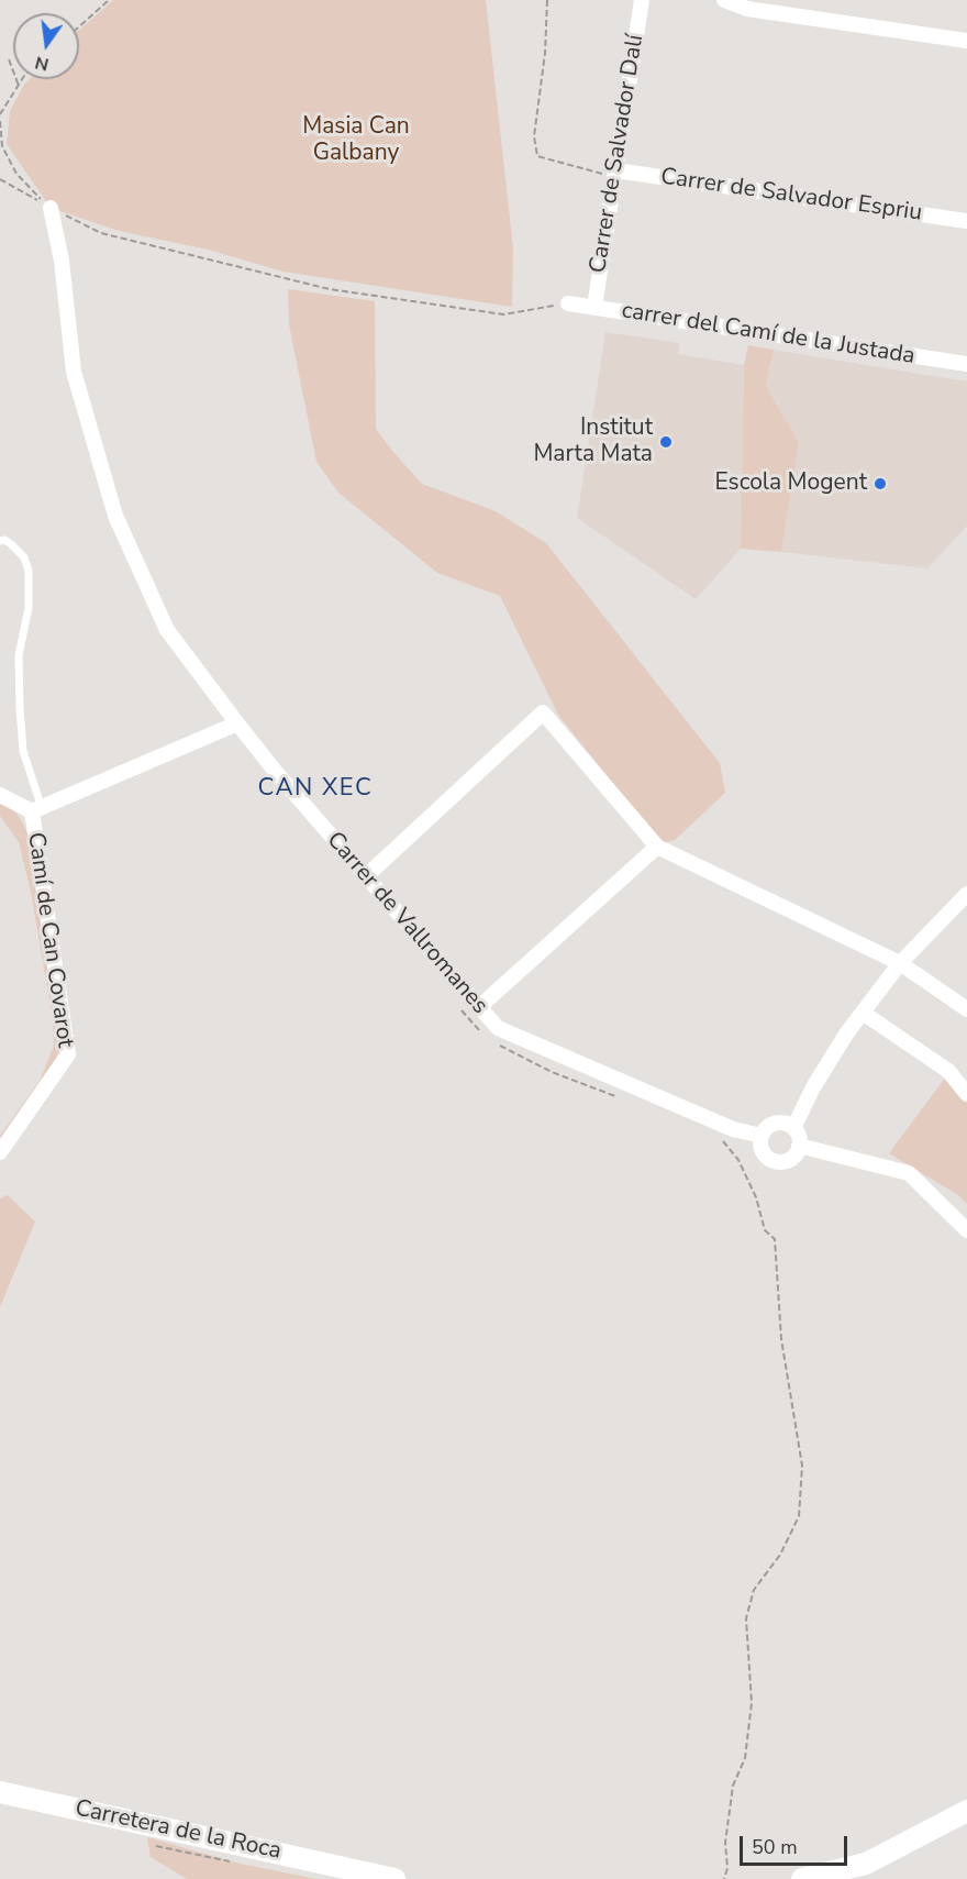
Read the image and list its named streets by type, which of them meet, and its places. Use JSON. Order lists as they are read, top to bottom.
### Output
{
  "streets": {
    "street": [
      "Carrer de Salvador Dalí",
      "Carrer de Salvador Espriu",
      "carrer del Camí de la Justada",
      "Carrer de Vallromanes",
      "Camí de Can Covarot",
      "Carretera de la Roca"
    ]
  },
  "crossings": [
    ["Carrer de Salvador Dalí", "Carrer de Salvador Espriu"],
    ["Carrer de Salvador Dalí", "carrer del Camí de la Justada"],
    ["Carrer de Vallromanes", "Camí de Can Covarot"]
  ],
  "districts": ["CAN XEC"],
  "parks": ["Masia Can Galbany"],
  "places": ["Institut Marta Mata", "Escola Mogent"],
  "scale_bar": "50 m",
  "north": "bottom"
}
